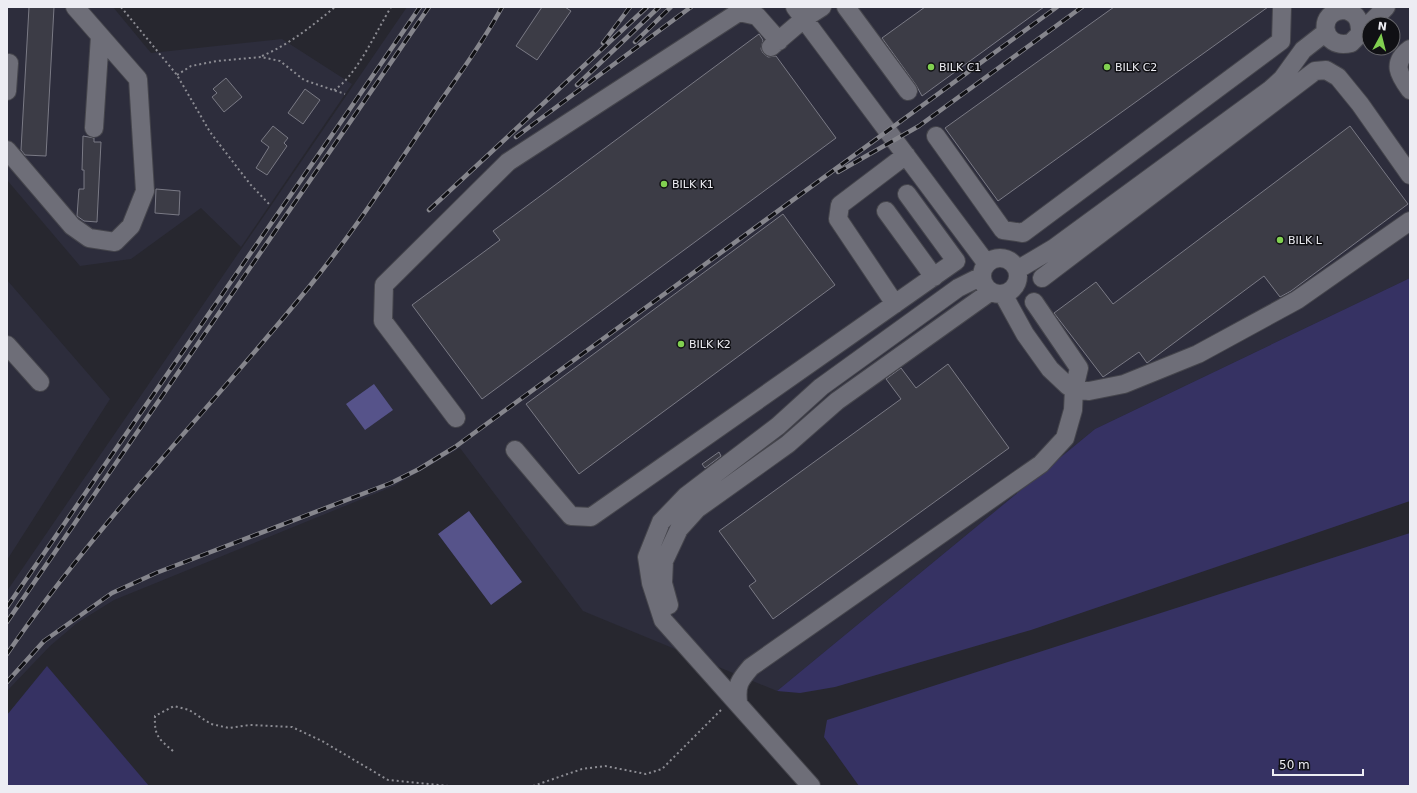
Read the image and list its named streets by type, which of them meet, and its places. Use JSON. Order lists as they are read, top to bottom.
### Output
{
  "places": [
    "BILK C1",
    "BILK C2",
    "BILK K1",
    "BILK L",
    "BILK K2"
  ],
  "scale_bar": "50 m",
  "north": "top"
}
